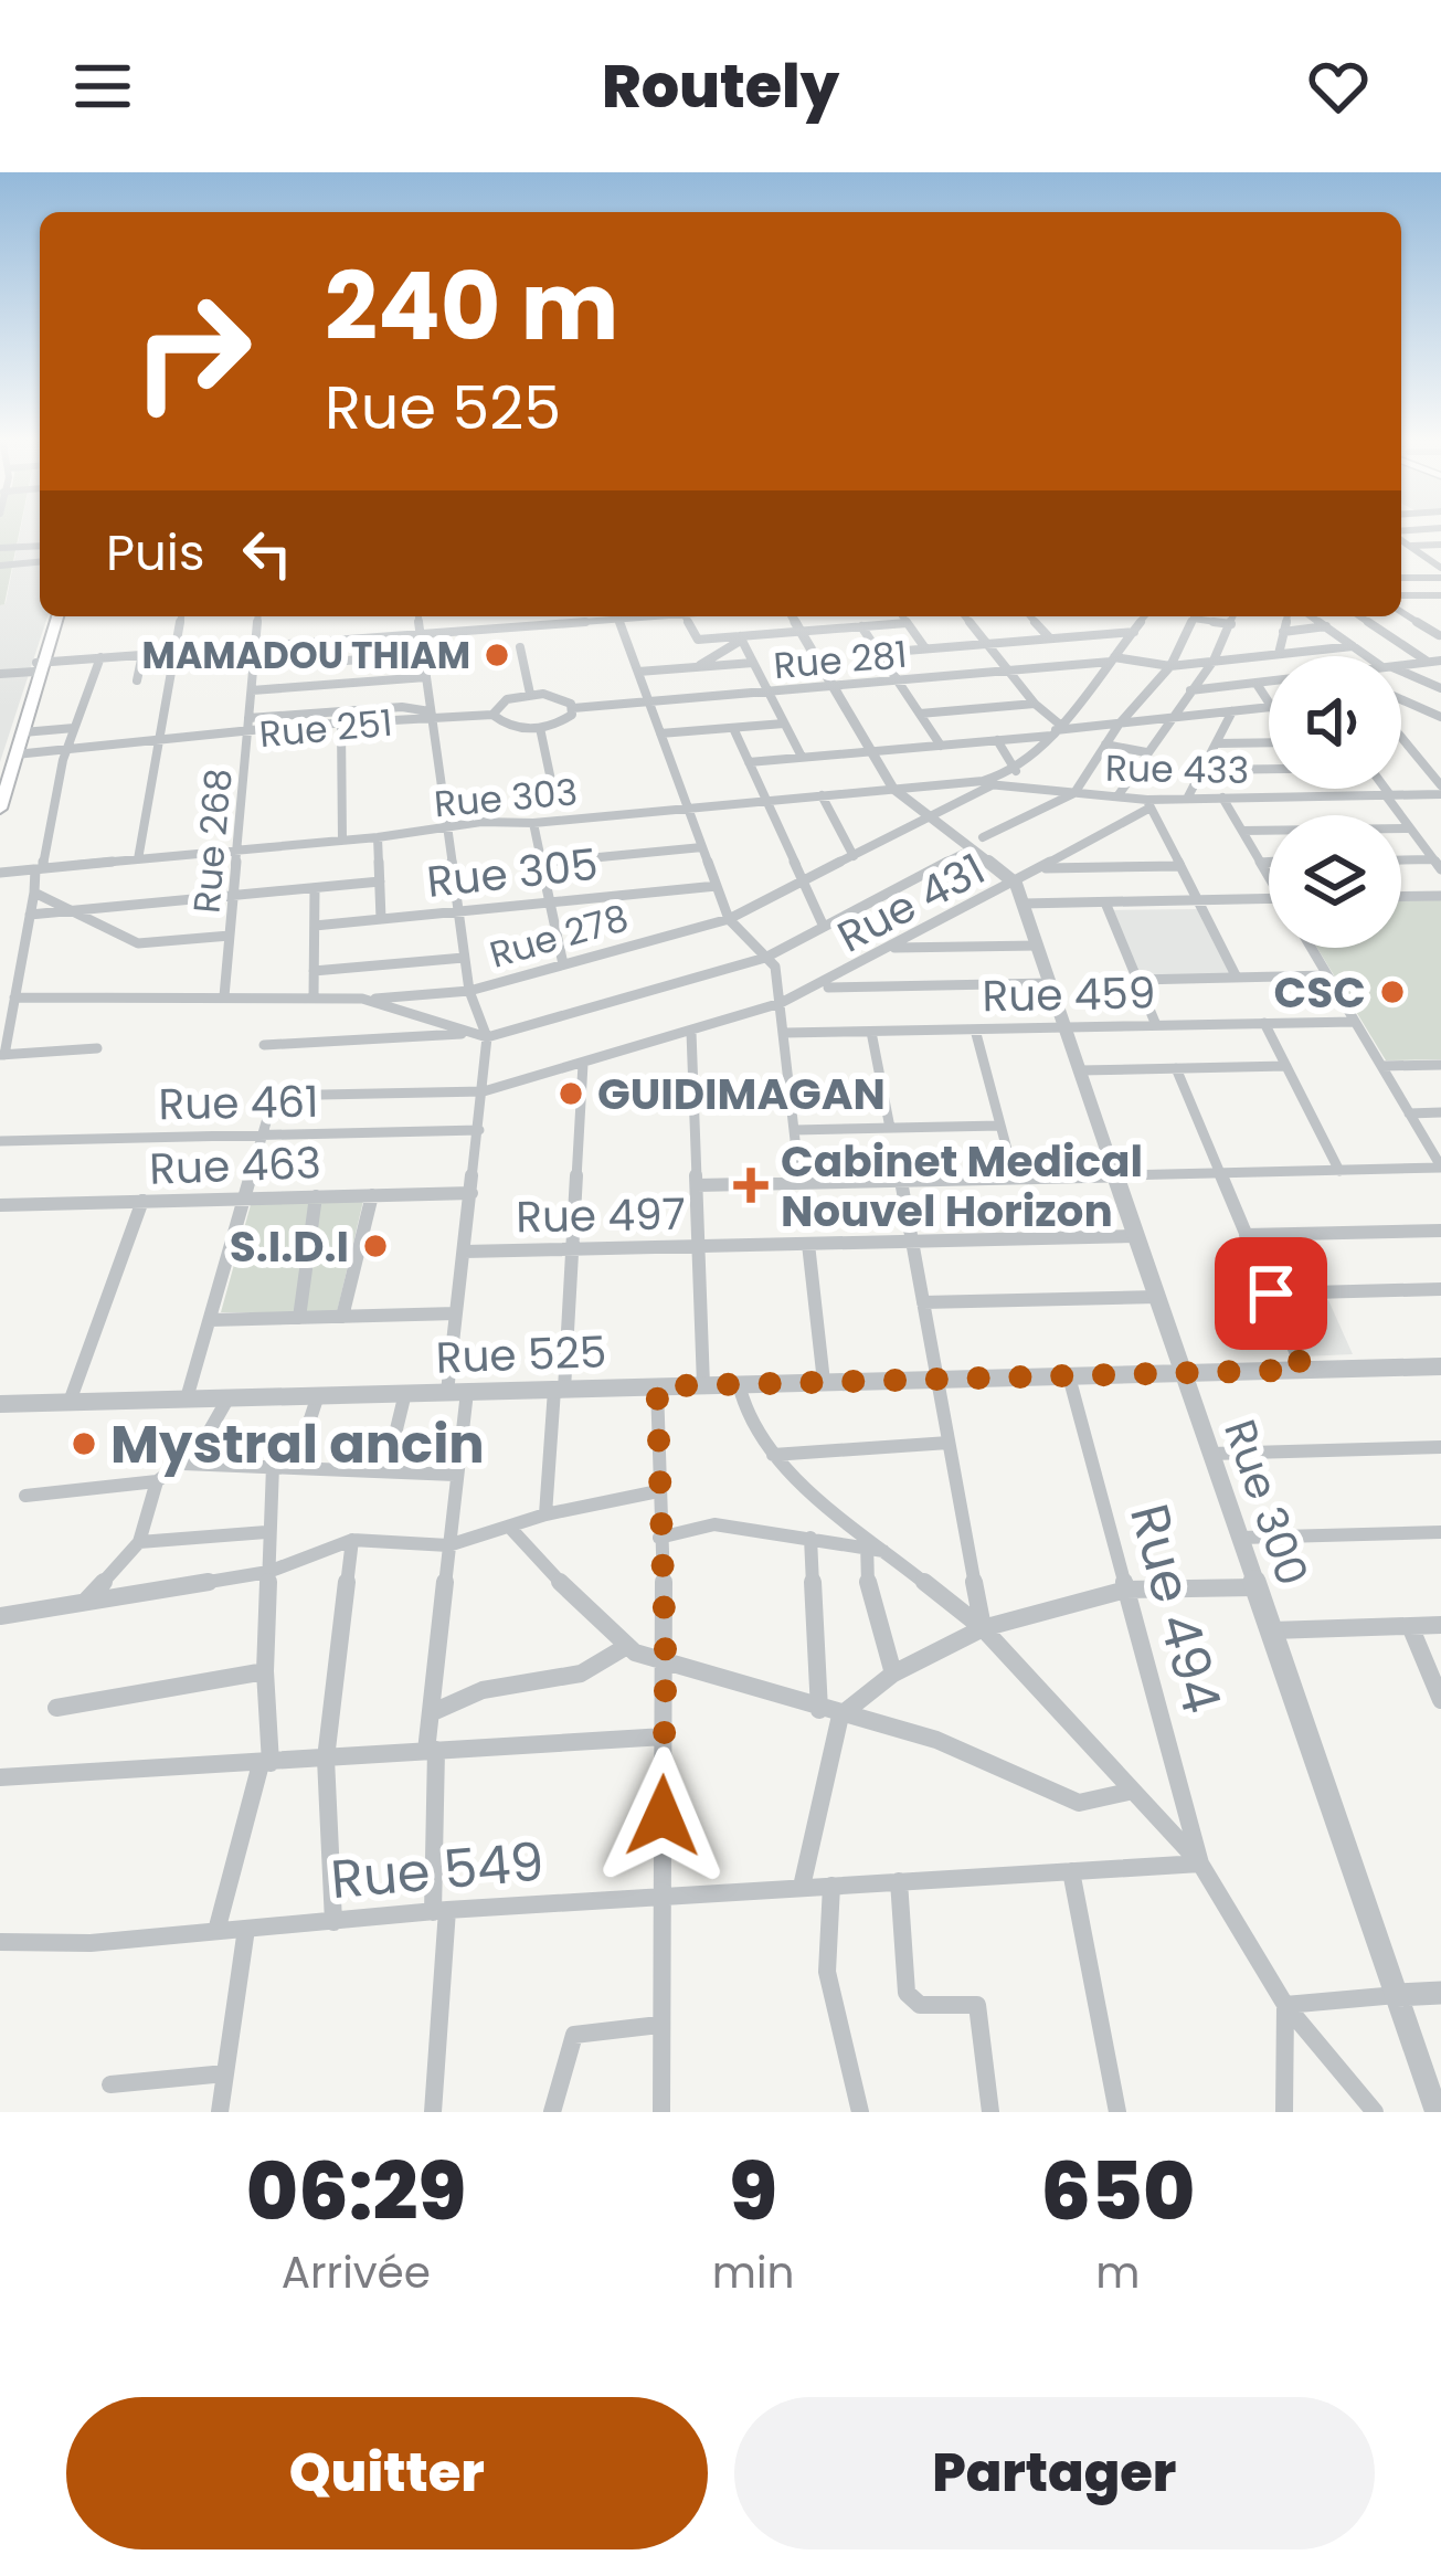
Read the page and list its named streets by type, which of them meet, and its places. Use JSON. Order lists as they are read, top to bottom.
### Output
{
  "streets": {
    "street": [
      "Rue 281",
      "Rue 251",
      "Rue 433",
      "Rue 303",
      "Rue 268",
      "Rue 305",
      "Rue 431",
      "Rue 278",
      "Rue 459",
      "Rue 461",
      "Rue 463",
      "Rue 497",
      "Rue 525",
      "Rue 300",
      "Rue 494",
      "Rue 549"
    ]
  },
  "crossings": [
    ["Rue 251", "Rue 268"],
    ["Rue 251", "Rue 278"],
    ["Rue 433", "Rue 303"],
    ["Rue 433", "Rue 431"],
    ["Rue 433", "Rue 278"],
    ["Rue 303", "Rue 268"],
    ["Rue 303", "Rue 278"],
    ["Rue 305", "Rue 278"],
    ["Rue 431", "Rue 300"],
    ["Rue 459", "Rue 300"],
    ["Rue 497", "Rue 300"],
    ["Rue 525", "Rue 300"],
    ["Rue 525", "Rue 494"],
    ["Rue 494", "Rue 549"]
  ],
  "places": {
    "other": [
      "MAMADOU THIAM",
      "CSC",
      "GUIDIMAGAN",
      "S.I.D.I",
      "Mystral ancin"
    ],
    "health": ["Cabinet Medical Nouvel Horizon"]
  },
  "page": {
    "header": "Routely",
    "turn": ["240 m", "Rue 525"],
    "then": "Puis",
    "eta": [
      "06:29",
      "Arrivée",
      "9",
      "min",
      "650",
      "m"
    ],
    "buttons": ["Quitter", "Partager"]
  }
}
